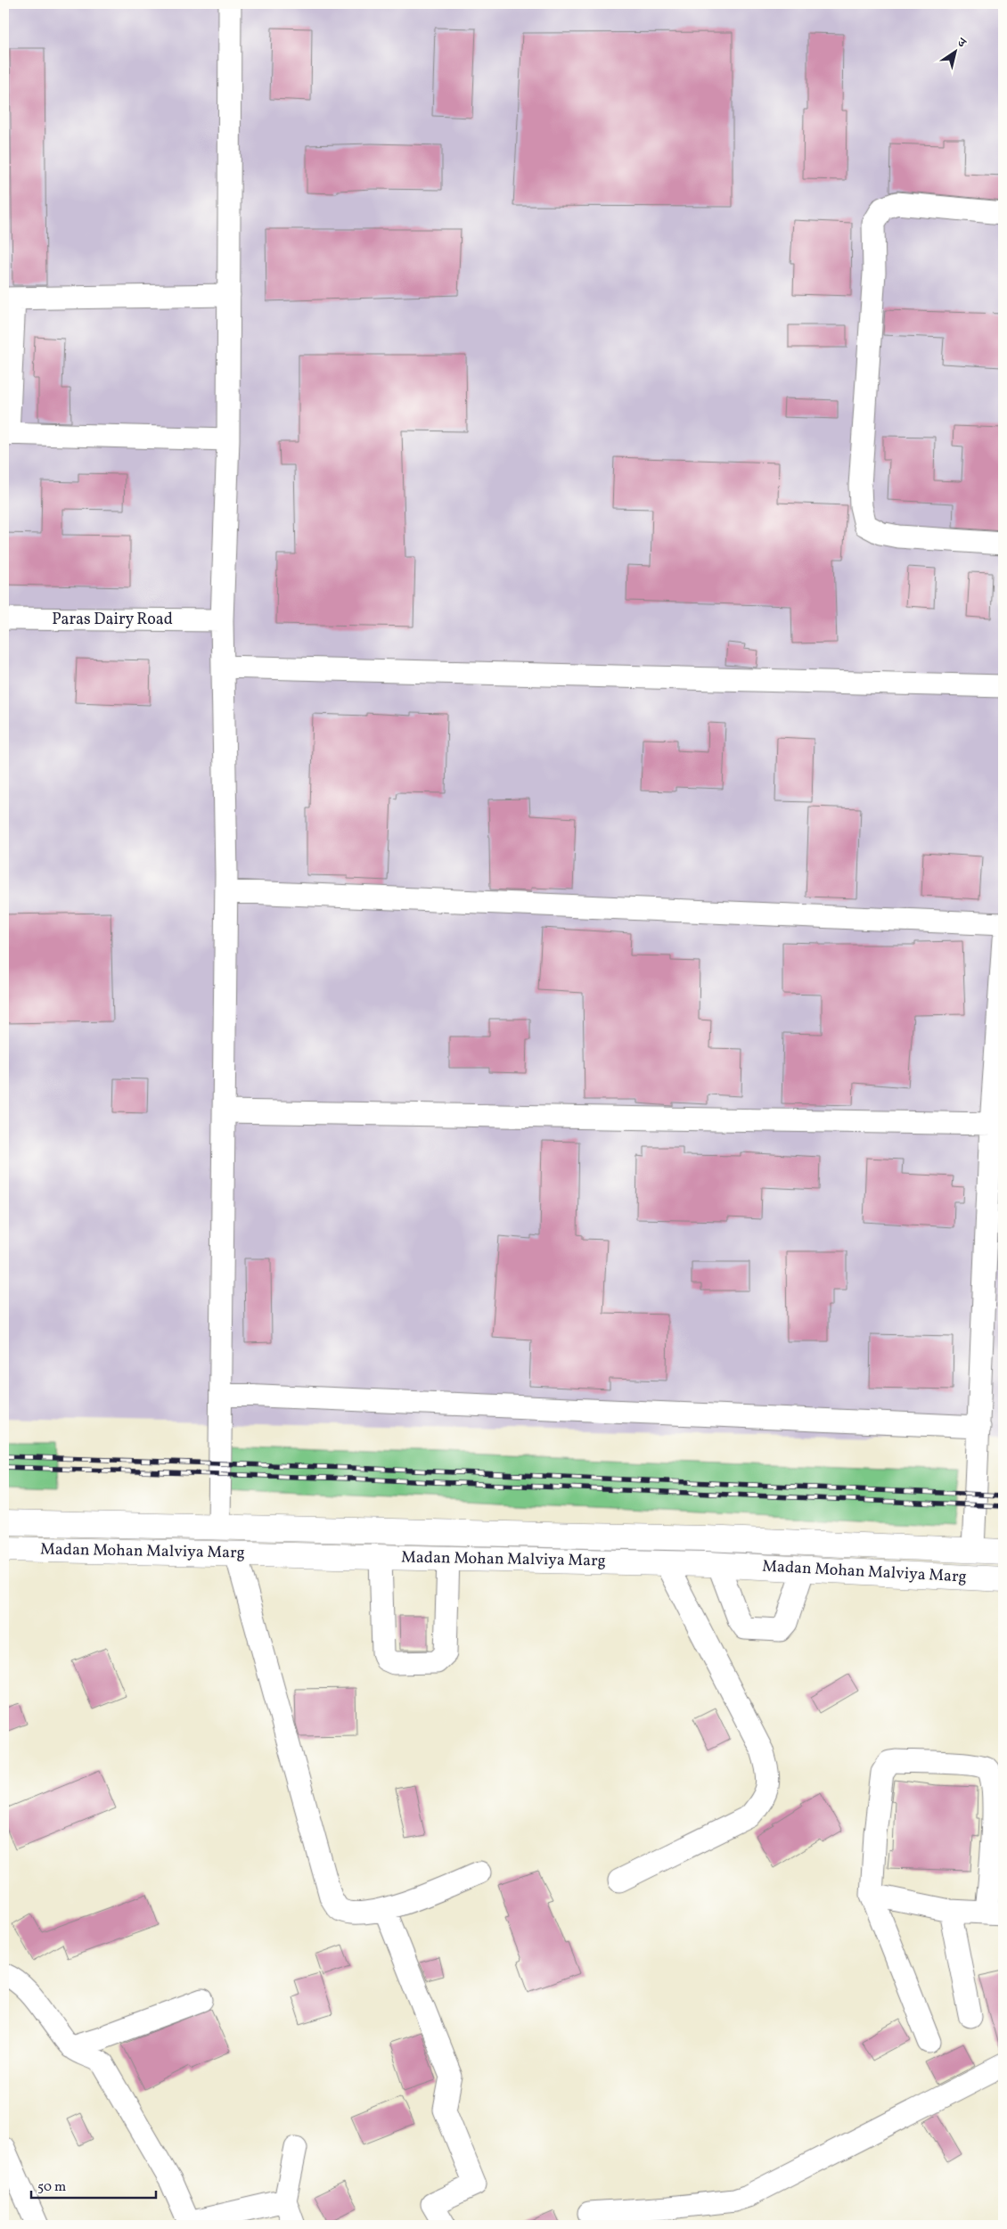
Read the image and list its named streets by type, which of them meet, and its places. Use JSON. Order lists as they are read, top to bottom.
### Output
{
  "streets": {
    "main road": ["Madan Mohan Malviya Marg"],
    "street": ["Paras Dairy Road"]
  },
  "scale_bar": "50 m",
  "north": "top right"
}
